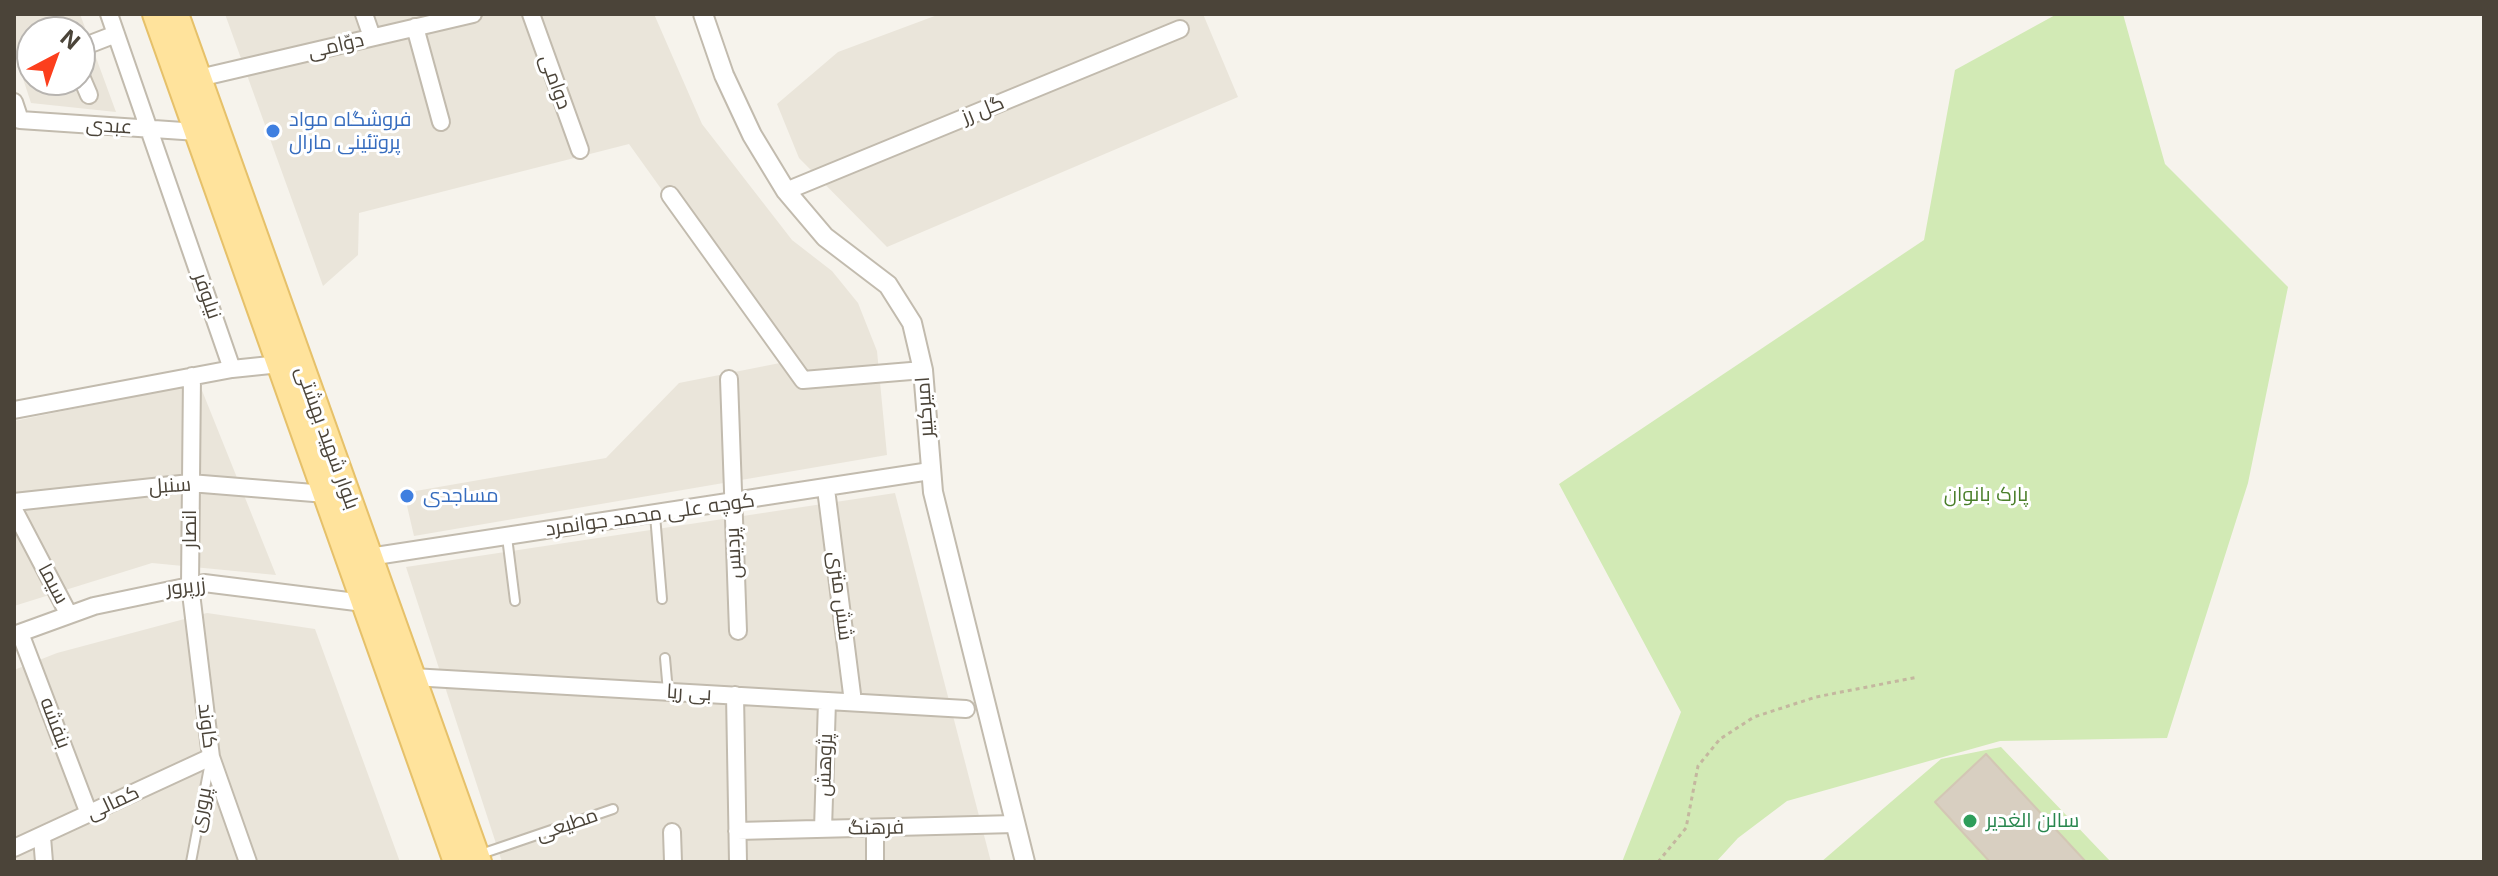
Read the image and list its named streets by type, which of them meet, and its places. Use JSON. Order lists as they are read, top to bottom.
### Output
{
  "streets": {
    "main road": ["بلوار شهید بهشتی"],
    "street": [
      "دوّامی",
      "دوامی",
      "گل رز",
      "عبدی",
      "نیلوفر",
      "امیرکبیر",
      "سنبل",
      "کوچه علی محمد جوانمرد",
      "انصار",
      "پردیس",
      "سیما",
      "زرپرور",
      "شش متری",
      "بی ریا",
      "بنفشه",
      "کاوند",
      "پژوهش",
      "کمالی",
      "فرهنگ"
    ],
    "lane": ["پروری", "مطیعی"]
  },
  "crossings": [
    ["دوّامی", "بلوار شهید بهشتی"],
    ["گل رز", "امیرکبیر"],
    ["عبدی", "نیلوفر"],
    ["عبدی", "بلوار شهید بهشتی"],
    ["امیرکبیر", "کوچه علی محمد جوانمرد"],
    ["امیرکبیر", "فرهنگ"],
    ["بلوار شهید بهشتی", "سنبل"],
    ["بلوار شهید بهشتی", "کوچه علی محمد جوانمرد"],
    ["بلوار شهید بهشتی", "زرپرور"],
    ["بلوار شهید بهشتی", "بی ریا"],
    ["بلوار شهید بهشتی", "مطیعی"],
    ["سنبل", "انصار"],
    ["کوچه علی محمد جوانمرد", "پردیس"],
    ["کوچه علی محمد جوانمرد", "شش متری"],
    ["انصار", "زرپرور"],
    ["انصار", "کاوند"],
    ["سیما", "زرپرور"],
    ["زرپرور", "بنفشه"],
    ["زرپرور", "کاوند"],
    ["شش متری", "بی ریا"],
    ["بی ریا", "پژوهش"],
    ["بنفشه", "کمالی"],
    ["کاوند", "کمالی"],
    ["کاوند", "پروری"],
    ["پژوهش", "فرهنگ"],
    ["کمالی", "پروری"]
  ],
  "parks": ["پارک بانوان"],
  "places": ["فروشگاه مواد پروتئینی مارال", "مساجدی", "سالن الغدیر"],
  "north": "top right"
}
